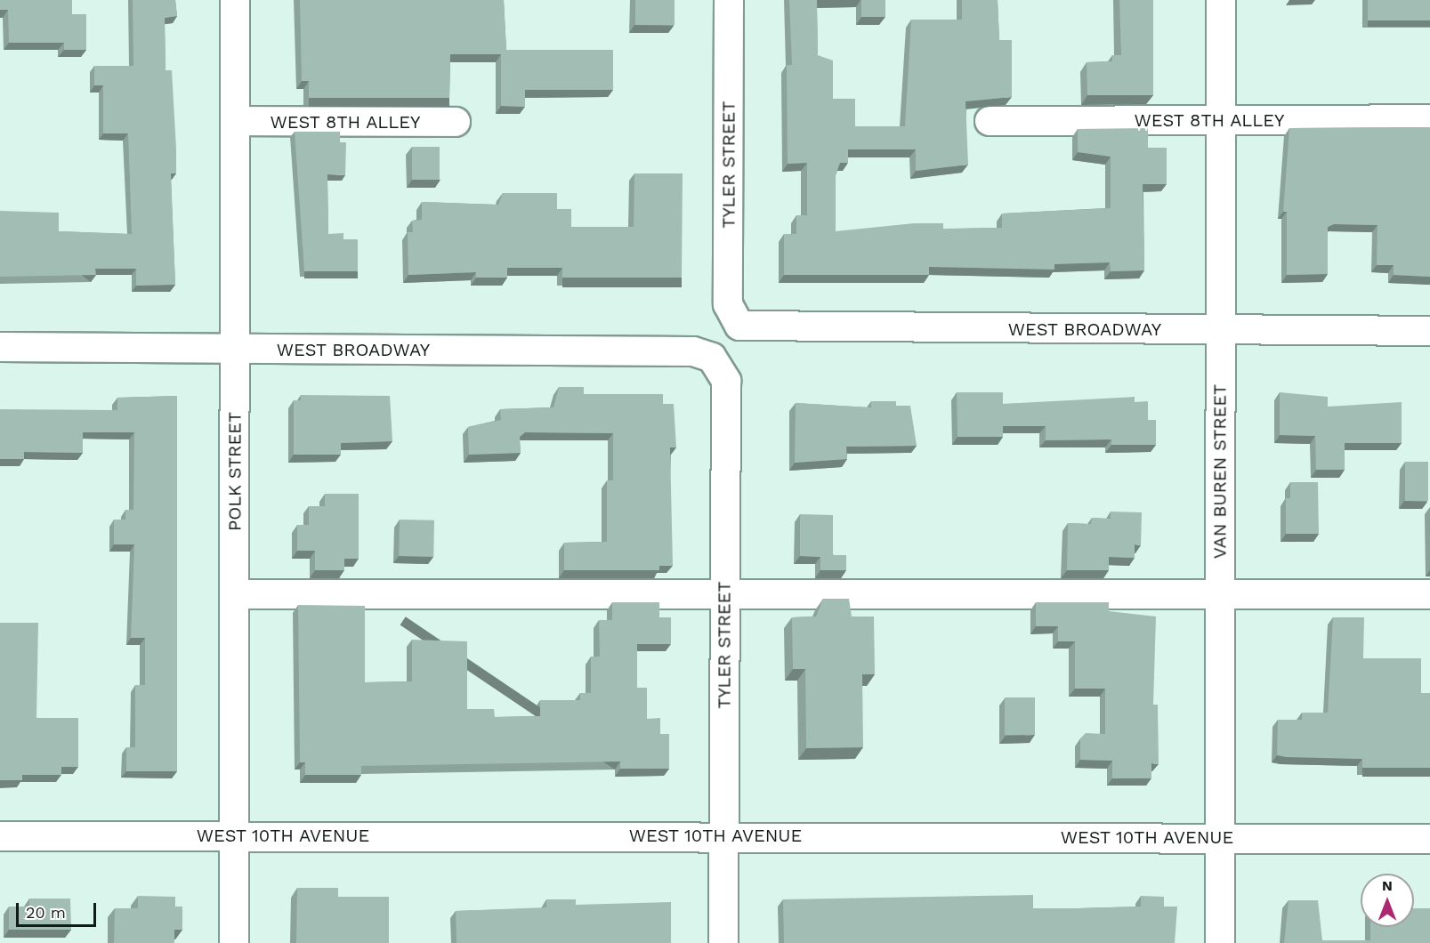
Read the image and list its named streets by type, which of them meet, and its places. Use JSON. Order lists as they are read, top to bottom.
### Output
{
  "streets": {
    "street": [
      "WEST 8TH ALLEY",
      "TYLER STREET",
      "WEST BROADWAY",
      "POLK STREET",
      "VAN BUREN STREET",
      "WEST 10TH AVENUE"
    ]
  },
  "crossings": [
    ["WEST 8TH ALLEY", "POLK STREET"],
    ["WEST 8TH ALLEY", "VAN BUREN STREET"],
    ["TYLER STREET", "WEST BROADWAY"],
    ["TYLER STREET", "WEST 10TH AVENUE"],
    ["WEST BROADWAY", "POLK STREET"],
    ["WEST BROADWAY", "VAN BUREN STREET"],
    ["POLK STREET", "WEST 10TH AVENUE"],
    ["VAN BUREN STREET", "WEST 10TH AVENUE"]
  ],
  "scale_bar": "20 m",
  "north": "top"
}
